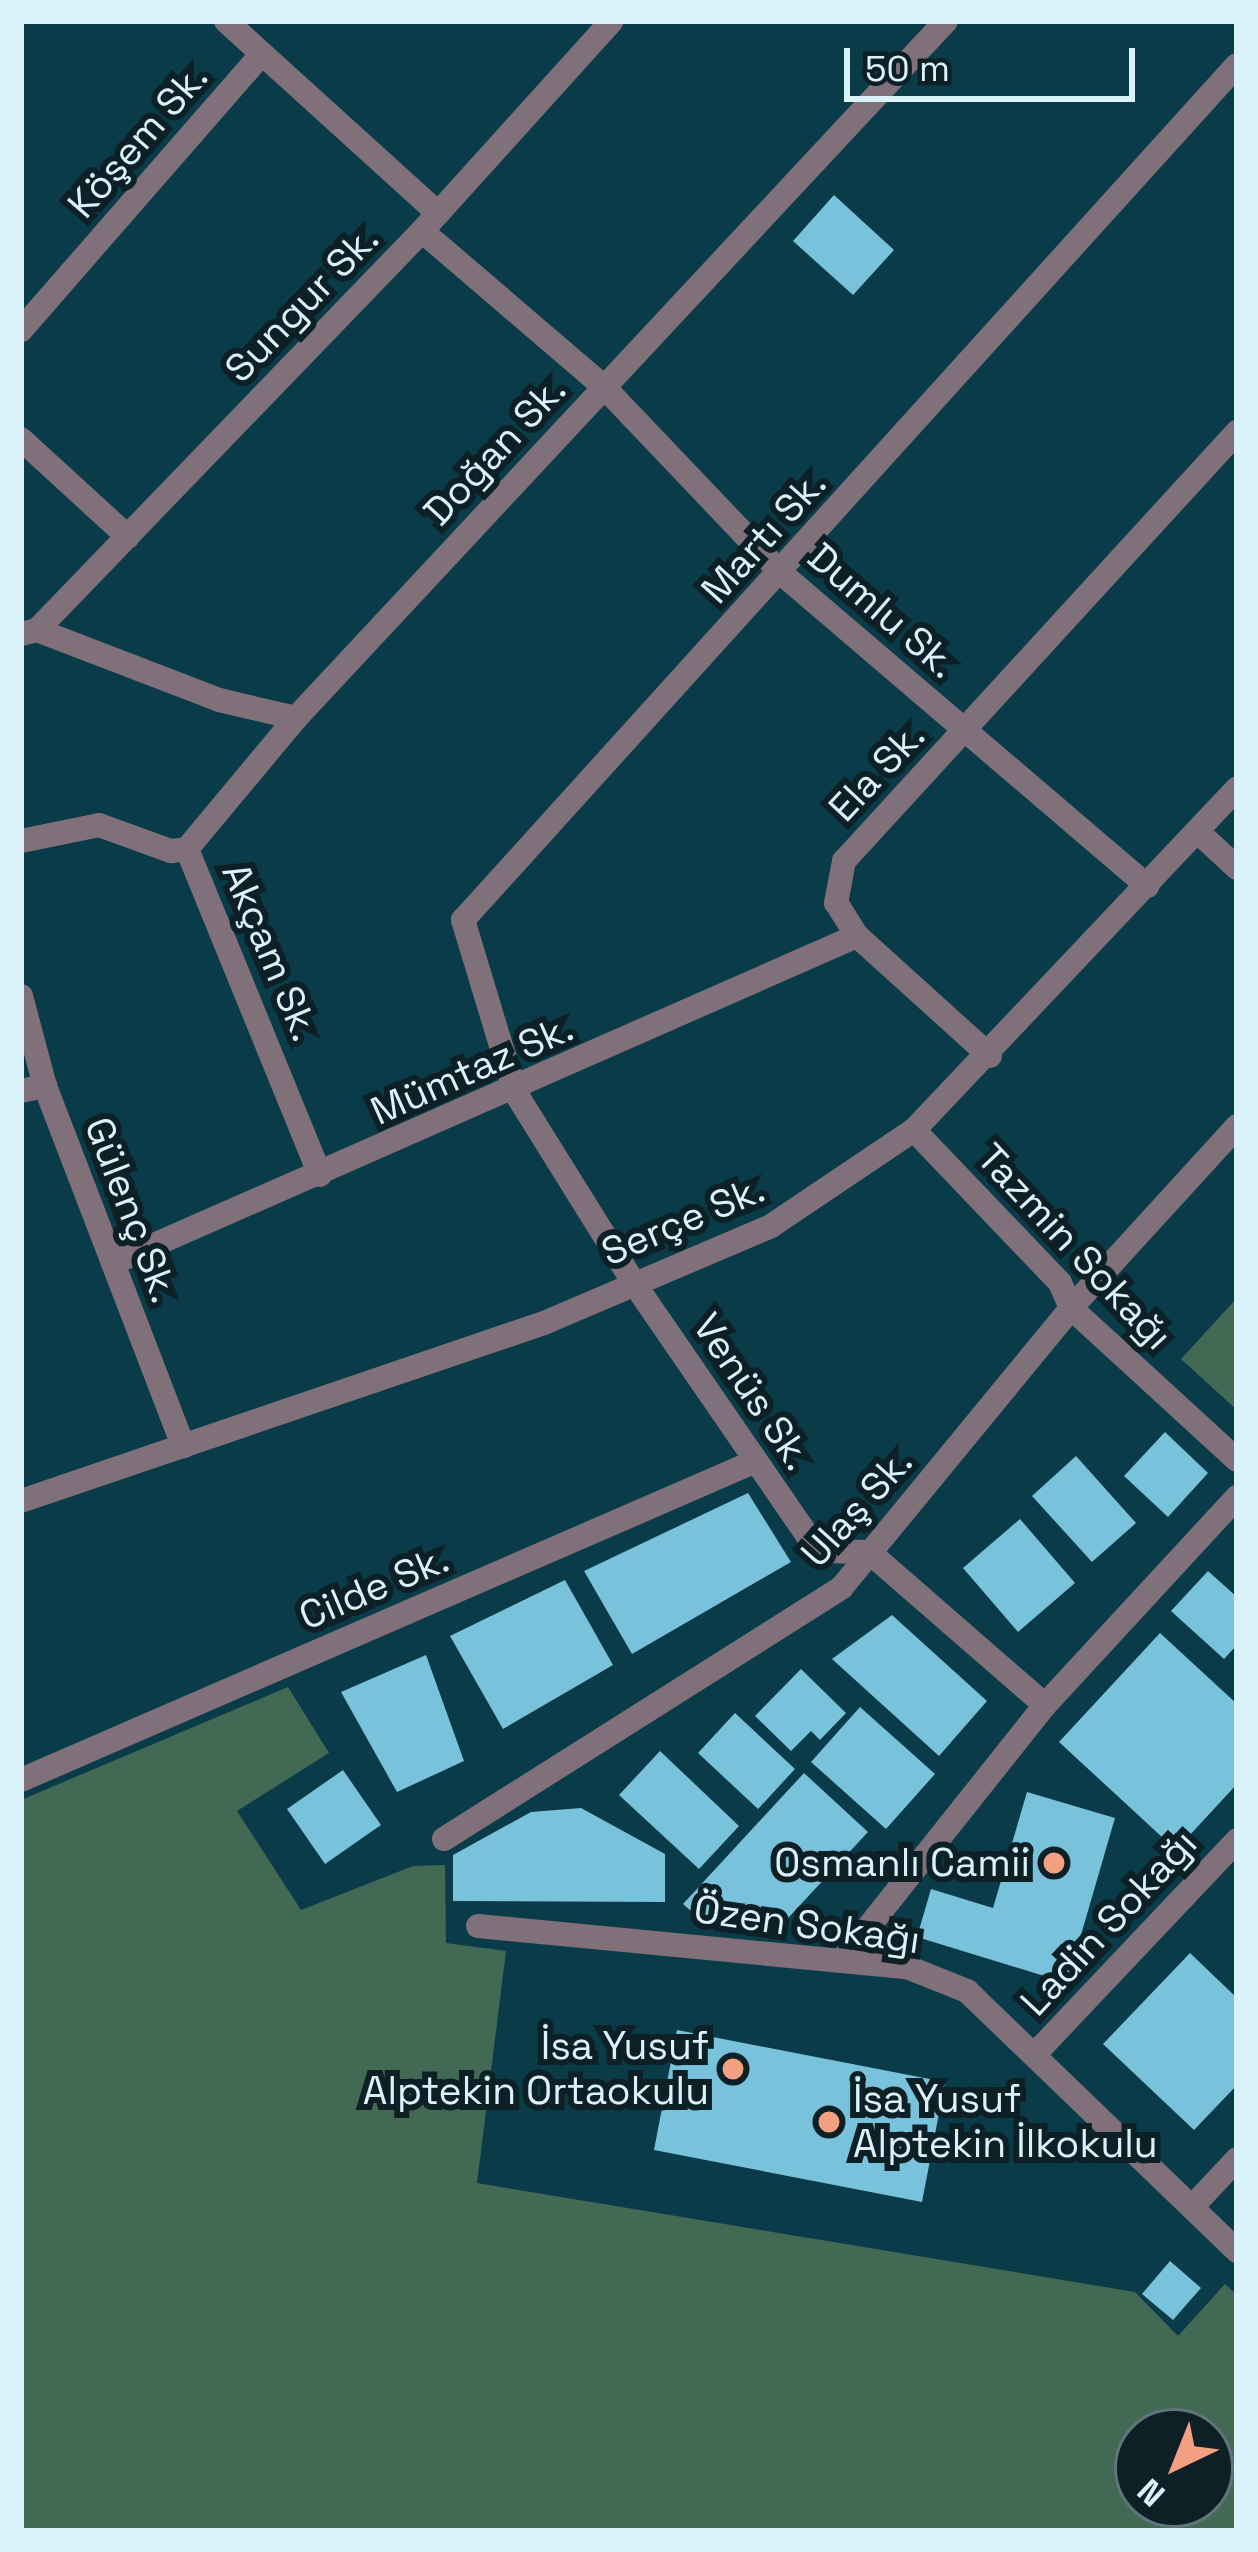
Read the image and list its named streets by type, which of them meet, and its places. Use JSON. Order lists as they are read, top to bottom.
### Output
{
  "streets": {
    "street": [
      "Köşem Sk.",
      "Sungur Sk.",
      "Doğan Sk.",
      "Martı Sk.",
      "Dumlu Sk.",
      "Ela Sk.",
      "Akçam Sk.",
      "Mümtaz Sk.",
      "Gülenç Sk.",
      "Serçe Sk.",
      "Tazmin Sokağı",
      "Venüs Sk.",
      "Ulaş Sk.",
      "Cilde Sk.",
      "Ladin Sokağı",
      "Özen Sokağı"
    ]
  },
  "crossings": [
    ["Köşem Sk.", "Dumlu Sk."],
    ["Sungur Sk.", "Dumlu Sk."],
    ["Doğan Sk.", "Dumlu Sk."],
    ["Doğan Sk.", "Akçam Sk."],
    ["Martı Sk.", "Dumlu Sk."],
    ["Martı Sk.", "Mümtaz Sk."],
    ["Martı Sk.", "Venüs Sk."],
    ["Dumlu Sk.", "Ela Sk."],
    ["Dumlu Sk.", "Serçe Sk."],
    ["Ela Sk.", "Mümtaz Sk."],
    ["Akçam Sk.", "Mümtaz Sk."],
    ["Mümtaz Sk.", "Gülenç Sk."],
    ["Mümtaz Sk.", "Venüs Sk."],
    ["Gülenç Sk.", "Serçe Sk."],
    ["Serçe Sk.", "Tazmin Sokağı"],
    ["Serçe Sk.", "Venüs Sk."],
    ["Tazmin Sokağı", "Ulaş Sk."],
    ["Venüs Sk.", "Ulaş Sk."],
    ["Venüs Sk.", "Cilde Sk."],
    ["Ladin Sokağı", "Özen Sokağı"]
  ],
  "places": ["Osmanlı Camii", "İsa Yusuf Alptekin Ortaokulu", "İsa Yusuf Alptekin İlkokulu"],
  "scale_bar": "50 m",
  "north": "bottom left"
}
